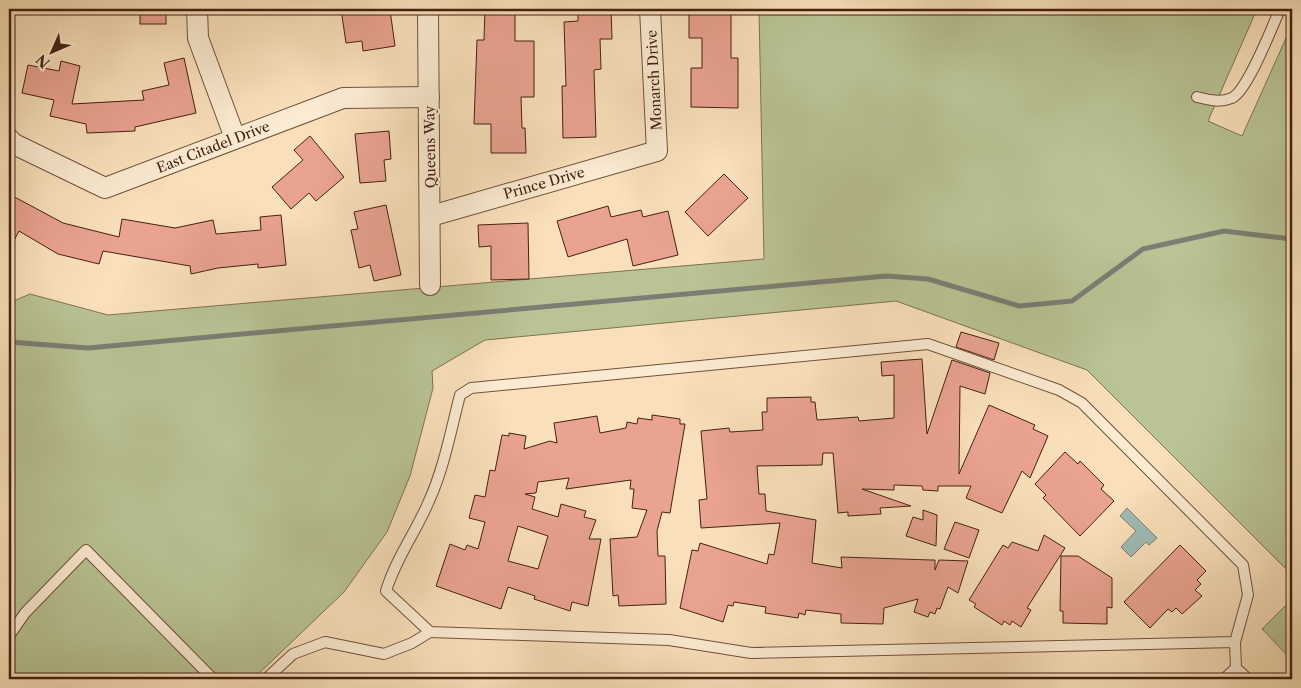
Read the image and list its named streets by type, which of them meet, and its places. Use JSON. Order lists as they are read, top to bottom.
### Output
{
  "streets": {
    "street": [
      "Monarch Drive",
      "East Citadel Drive",
      "Queens Way",
      "Prince Drive"
    ]
  },
  "crossings": [
    ["Monarch Drive", "Prince Drive"],
    ["East Citadel Drive", "Queens Way"],
    ["Queens Way", "Prince Drive"]
  ],
  "north": "bottom left"
}
